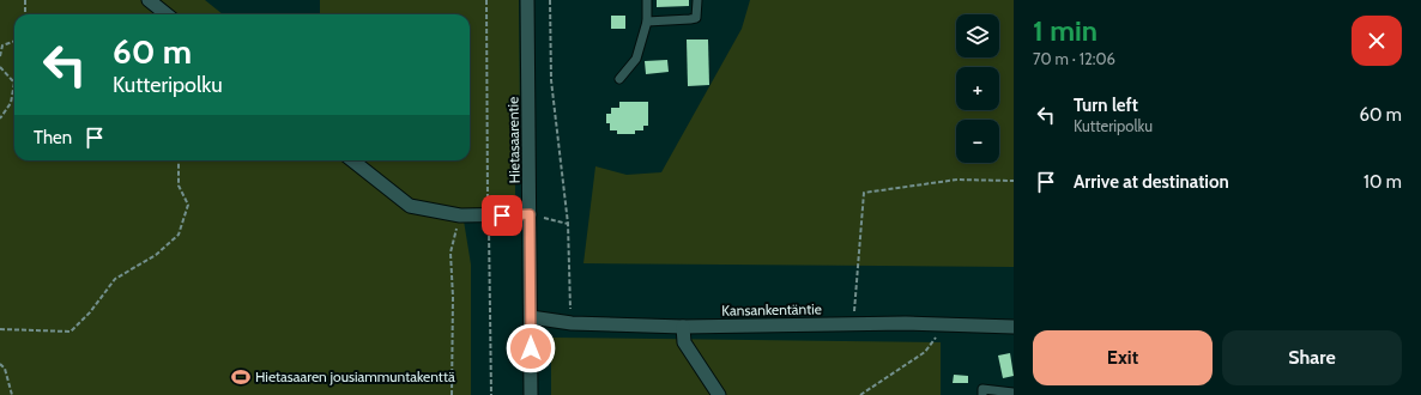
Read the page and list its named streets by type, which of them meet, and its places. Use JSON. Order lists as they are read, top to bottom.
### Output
{
  "streets": {
    "street": ["Hietasaarentie", "Kansankentäntie"]
  },
  "crossings": [
    ["Hietasaarentie", "Kansankentäntie"]
  ],
  "places": {
    "sports": ["Hietasaaren jousiammuntakenttä"]
  },
  "page": {
    "heading": ["1 min", "70 m · 12:06"],
    "map_buttons": ["+", "−"],
    "turn": ["60 m", "Kutteripolku"],
    "list": [
      {
        "name": "Turn left",
        "note": "Kutteripolku",
        "value": "60 m"
      },
      {
        "name": "Arrive at destination",
        "value": "10 m"
      }
    ],
    "then": "Then",
    "buttons": ["Exit", "Share"]
  }
}
